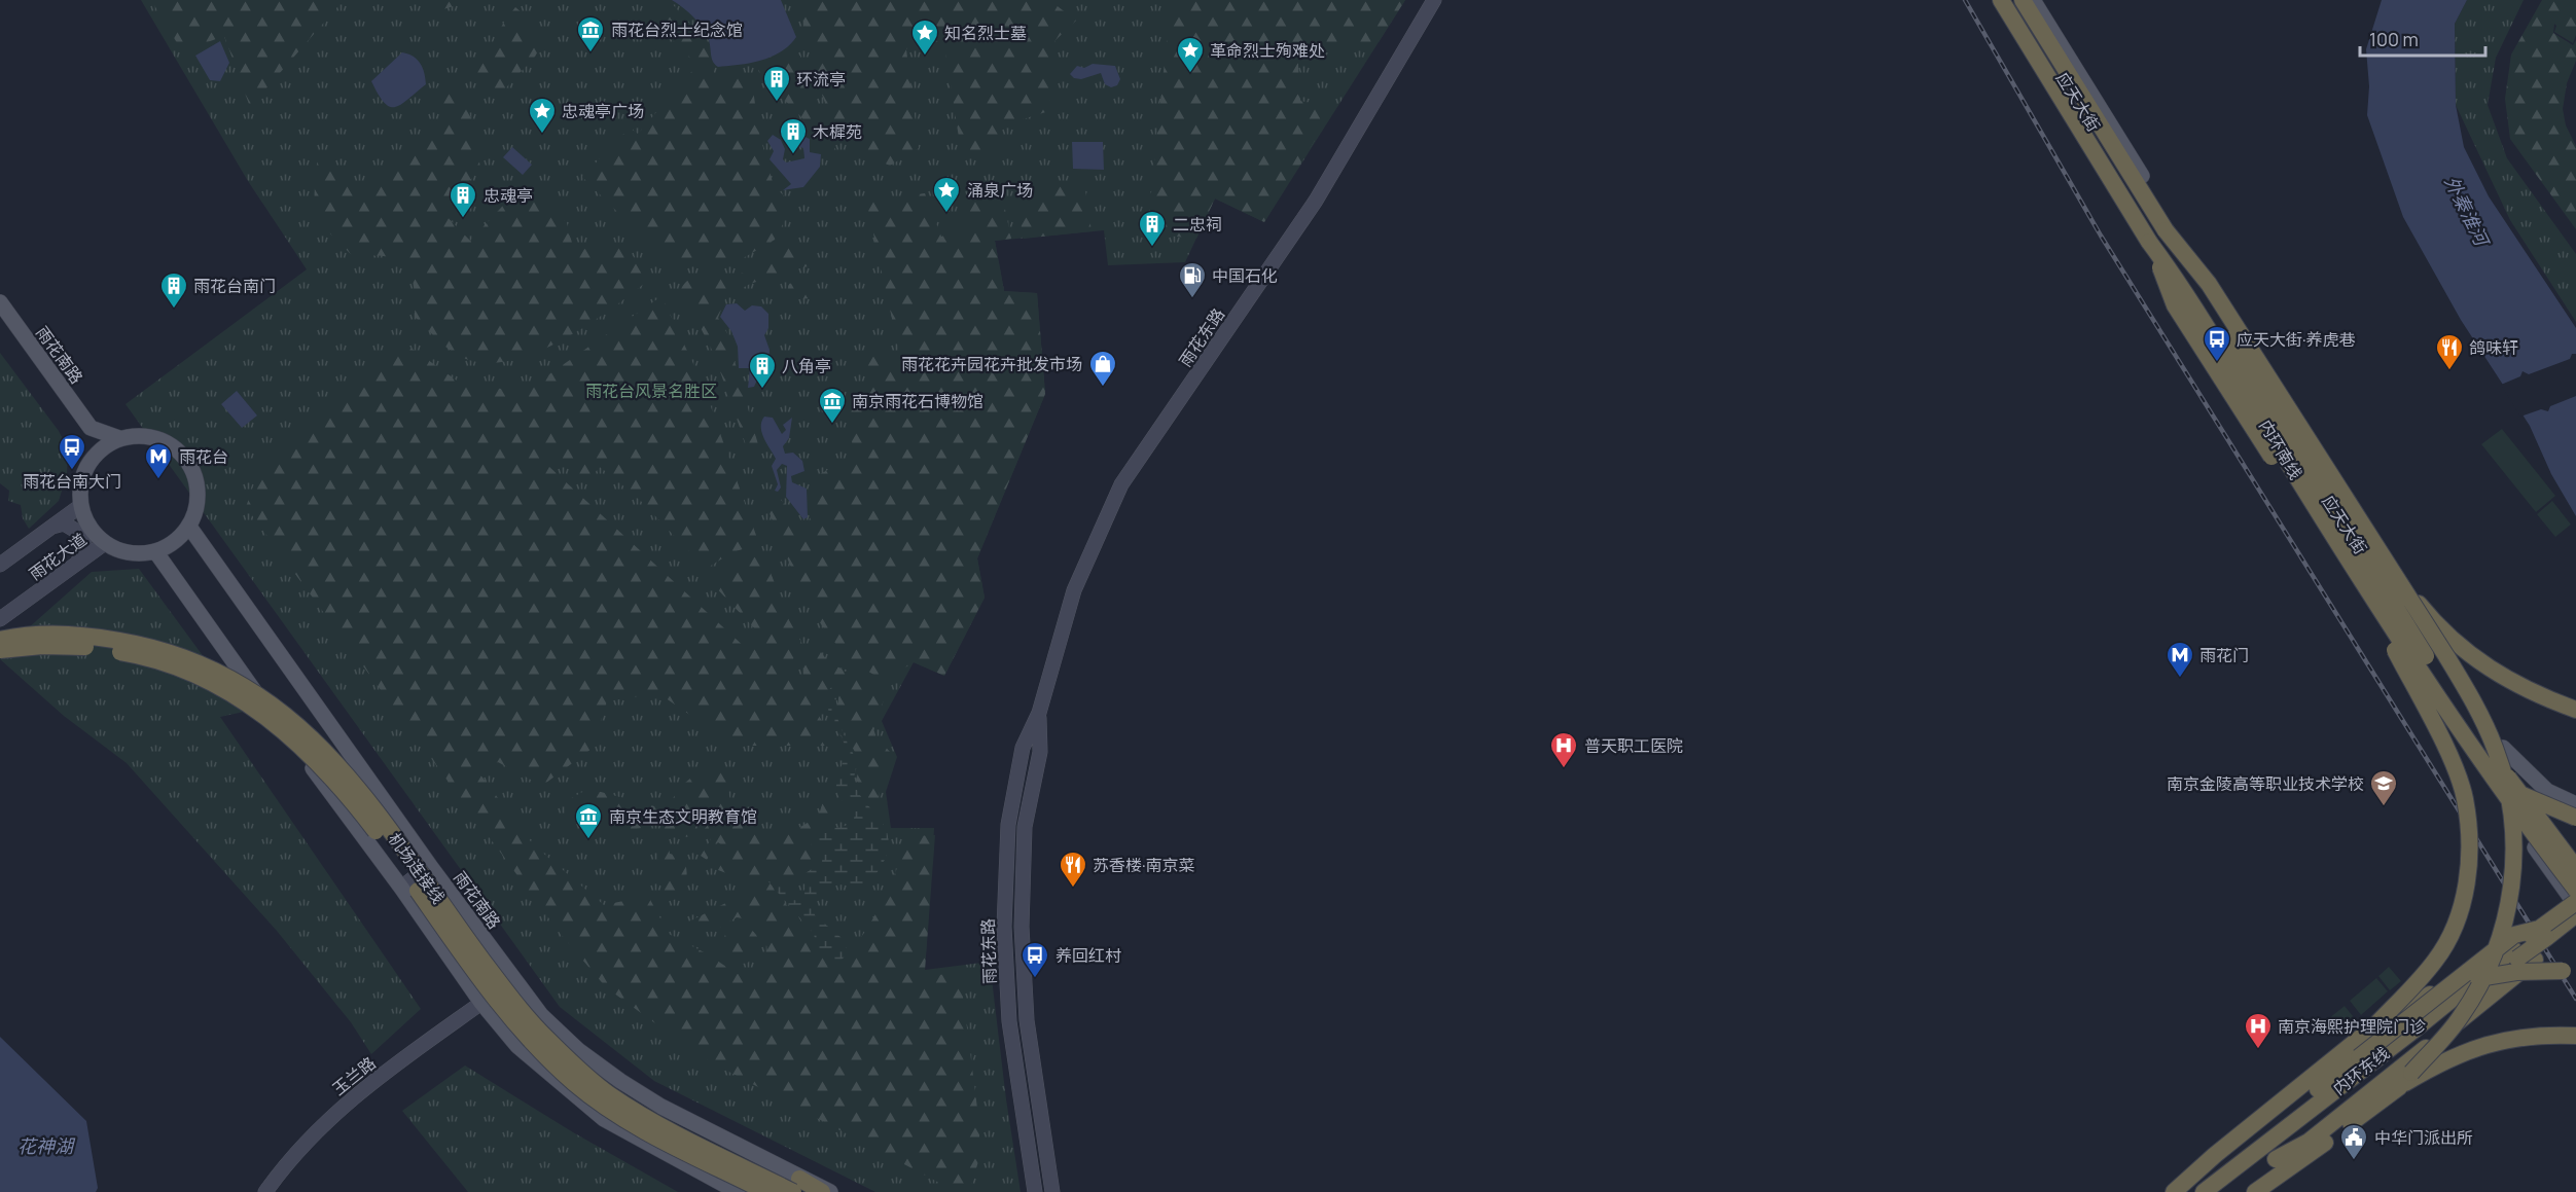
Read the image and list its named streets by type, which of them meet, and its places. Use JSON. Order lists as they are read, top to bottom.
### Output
{
  "streets": {
    "highway": ["内环南线", "机场连接线", "内环东线"],
    "main road": [
      "应天大街",
      "雨花东路",
      "雨花南路",
      "雨花大道",
      "玉兰路"
    ]
  },
  "crossings": [
    ["应天大街", "内环南线"],
    ["应天大街", "内环东线"],
    ["雨花南路", "雨花大道"],
    ["雨花南路", "机场连接线"]
  ],
  "water": ["外秦淮河", "花神湖"],
  "parks": ["雨花台风景名胜区"],
  "places": {
    "museum": ["雨花台烈士纪念馆", "南京雨花石博物馆", "南京生态文明教育馆"],
    "place": [
      "知名烈士墓",
      "革命烈士殉难处",
      "忠魂亭广场",
      "涌泉广场"
    ],
    "building": [
      "环流亭",
      "木樨苑",
      "忠魂亭",
      "二忠祠",
      "雨花台南门",
      "八角亭"
    ],
    "fuel station": ["中国石化"],
    "bus stop": ["应天大街·养虎巷", "雨花台南大门", "养回红村"],
    "restaurant": ["鸽味轩", "苏香楼·南京菜"],
    "shop": ["雨花花卉园花卉批发市场"],
    "metro station": ["雨花台", "雨花门"],
    "hospital": ["普天职工医院", "南京海熙护理院门诊"],
    "school or university": ["南京金陵高等职业技术学校"],
    "public building": ["中华门派出所"]
  },
  "scale_bar": "100 m"
}
